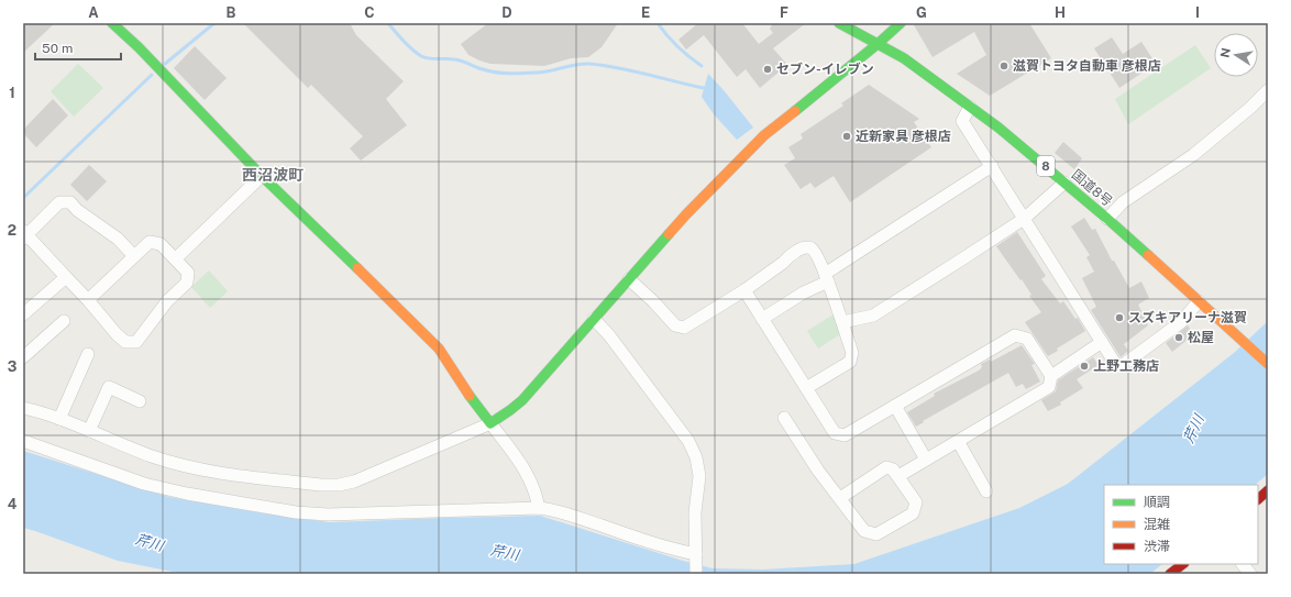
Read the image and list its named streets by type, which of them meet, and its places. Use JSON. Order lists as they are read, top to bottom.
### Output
{
  "streets": {
    "main road": ["8", "国道8号"]
  },
  "districts": ["西沼波町"],
  "water": ["芹川"],
  "places": [
    "滋賀トヨタ自動車 彦根店",
    "セブン-イレブン",
    "近新家具 彦根店",
    "スズキアリーナ滋賀",
    "松屋",
    "上野工務店"
  ],
  "legend": ["順調", "混雑", "渋滞"],
  "scale_bar": "50 m",
  "north": "left",
  "grid": {
    "columns": [
      "A",
      "B",
      "C",
      "D",
      "E",
      "F",
      "G",
      "H",
      "I"
    ],
    "rows": [
      "1",
      "2",
      "3",
      "4"
    ]
  }
}
